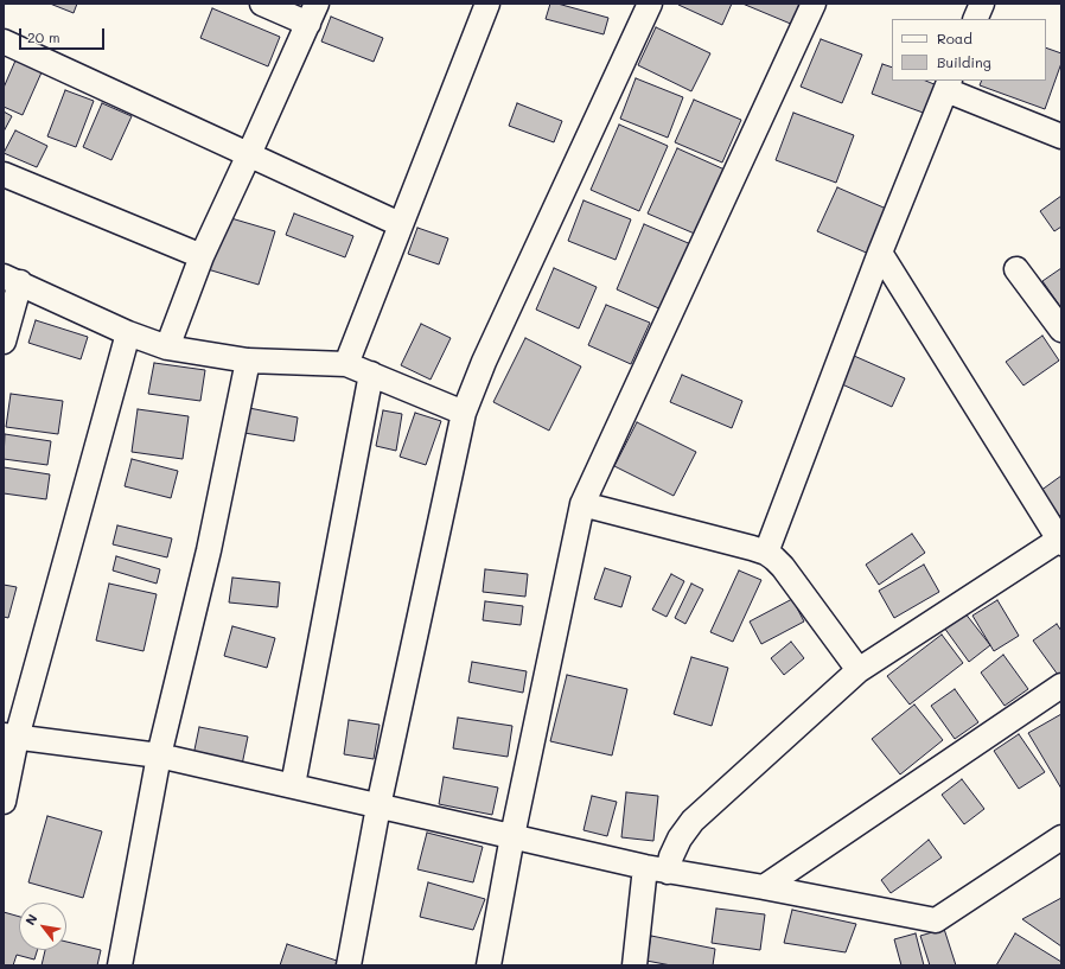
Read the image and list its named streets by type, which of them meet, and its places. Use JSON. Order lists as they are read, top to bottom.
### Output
{
  "legend": ["Road", "Building"],
  "scale_bar": "20 m",
  "north": "top left"
}
